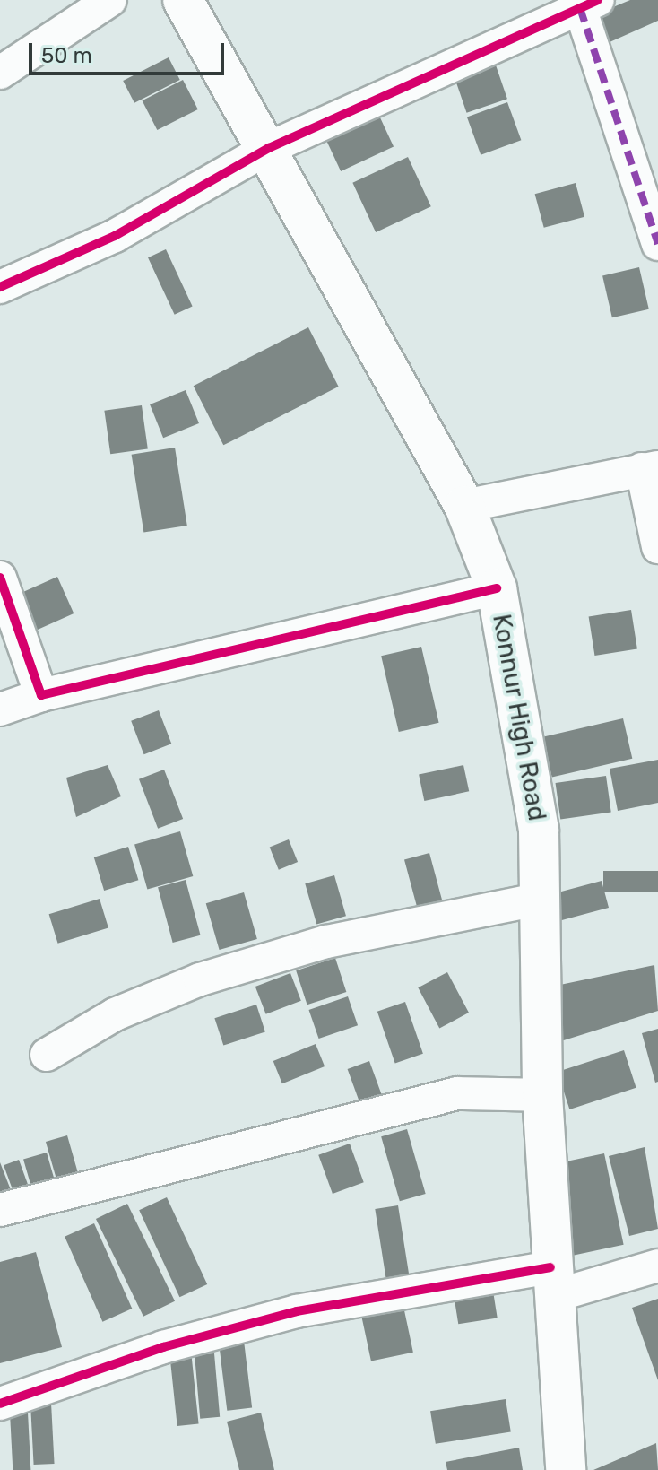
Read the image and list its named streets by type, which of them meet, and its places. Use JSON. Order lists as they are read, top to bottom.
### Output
{
  "streets": {
    "main road": ["Konnur High Road"]
  },
  "scale_bar": "50 m"
}
